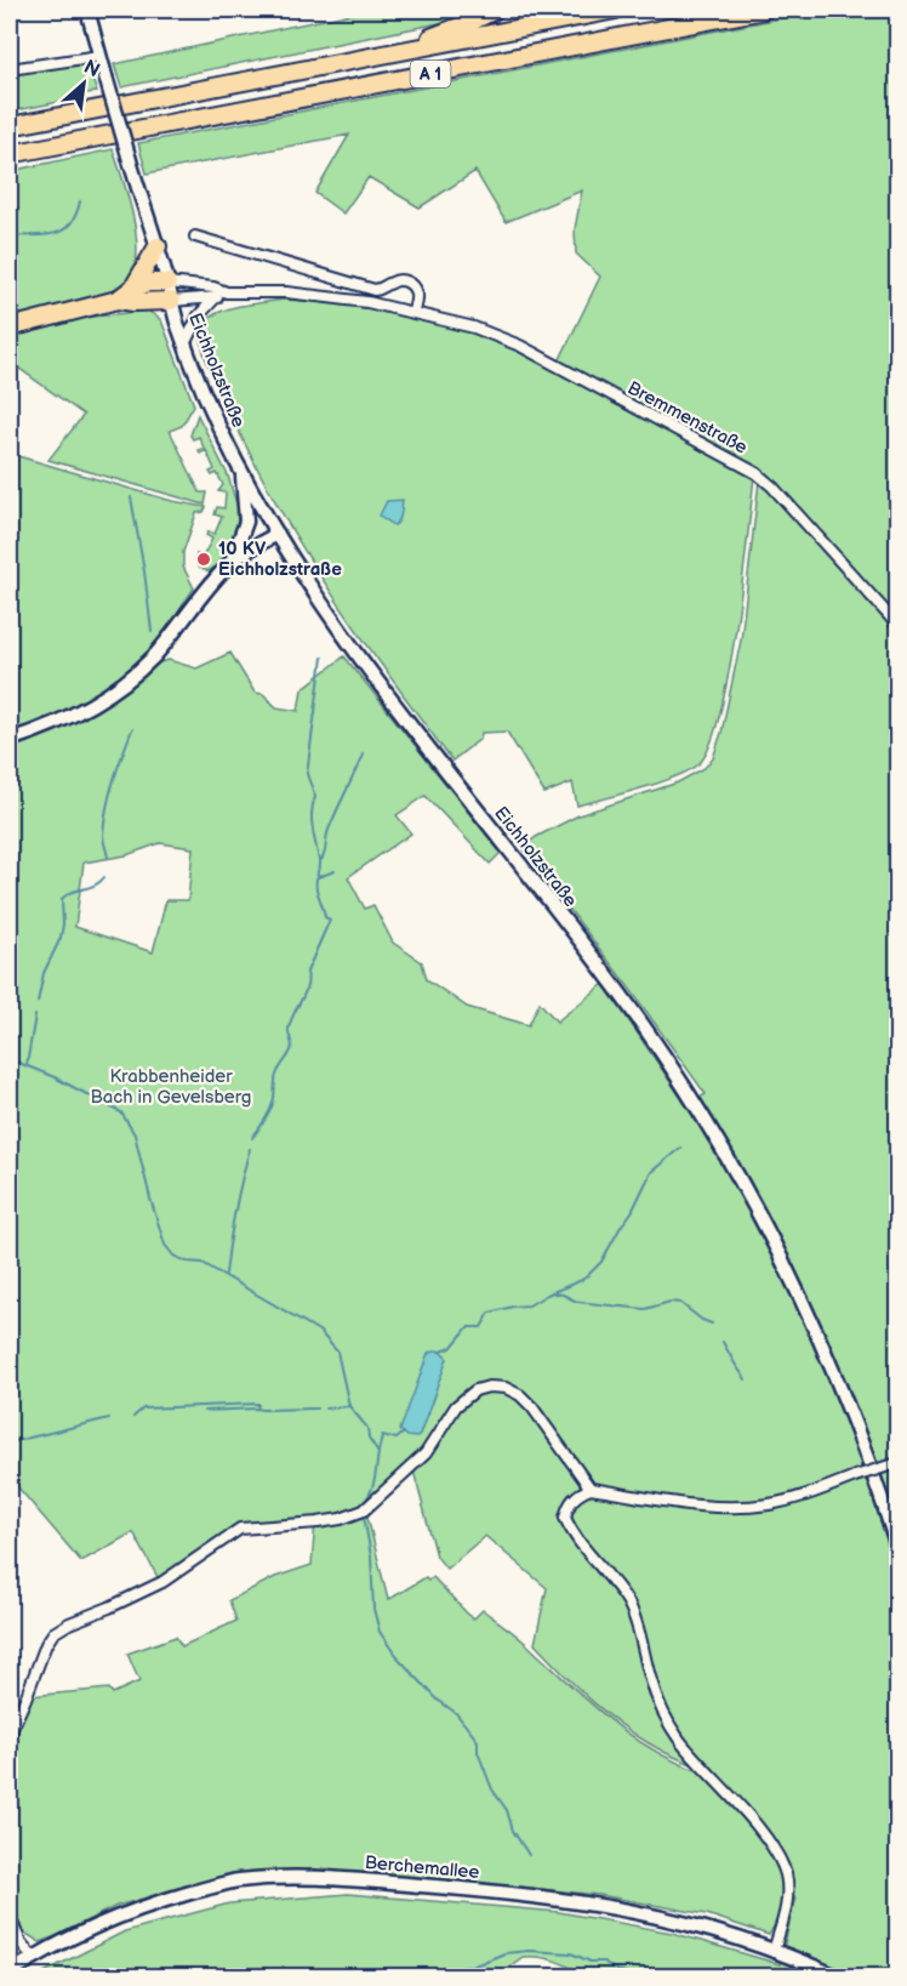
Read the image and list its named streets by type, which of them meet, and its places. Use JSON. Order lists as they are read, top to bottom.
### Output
{
  "streets": {
    "highway": ["A 1"],
    "main road": ["Eichholzstraße", "Berchemallee"],
    "street": ["Bremmenstraße"]
  },
  "crossings": [
    ["Eichholzstraße", "Bremmenstraße"]
  ],
  "parks": ["Krabbenheider Bach in Gevelsberg"],
  "places": ["10 KV Eichholzstraße"],
  "north": "top right"
}
